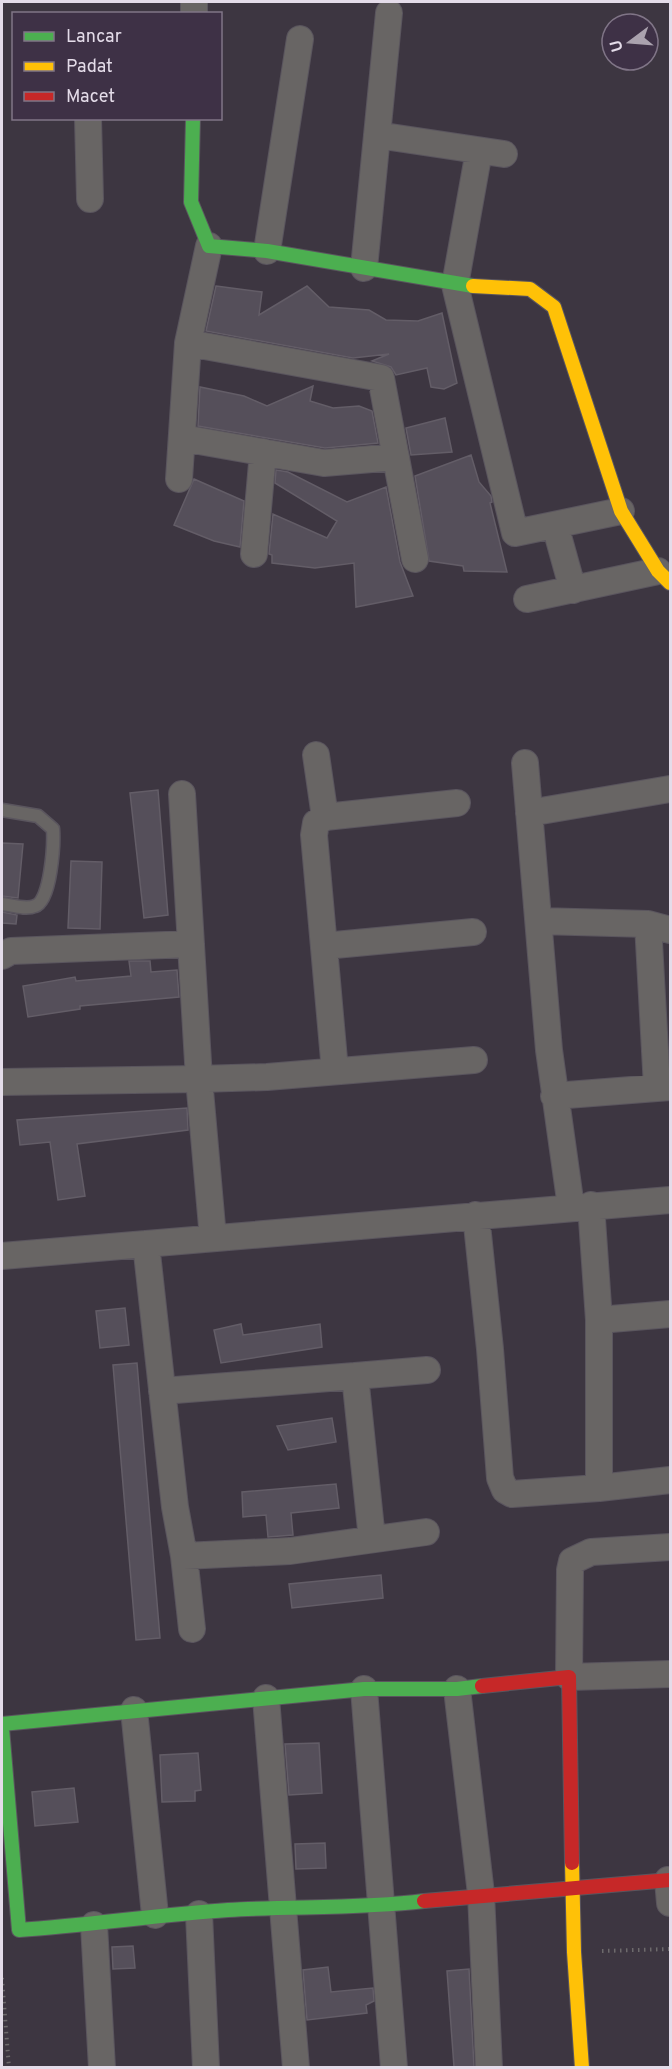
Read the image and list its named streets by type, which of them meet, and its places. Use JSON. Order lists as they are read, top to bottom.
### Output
{
  "legend": ["Lancar", "Padat", "Macet"],
  "north": "left"
}
